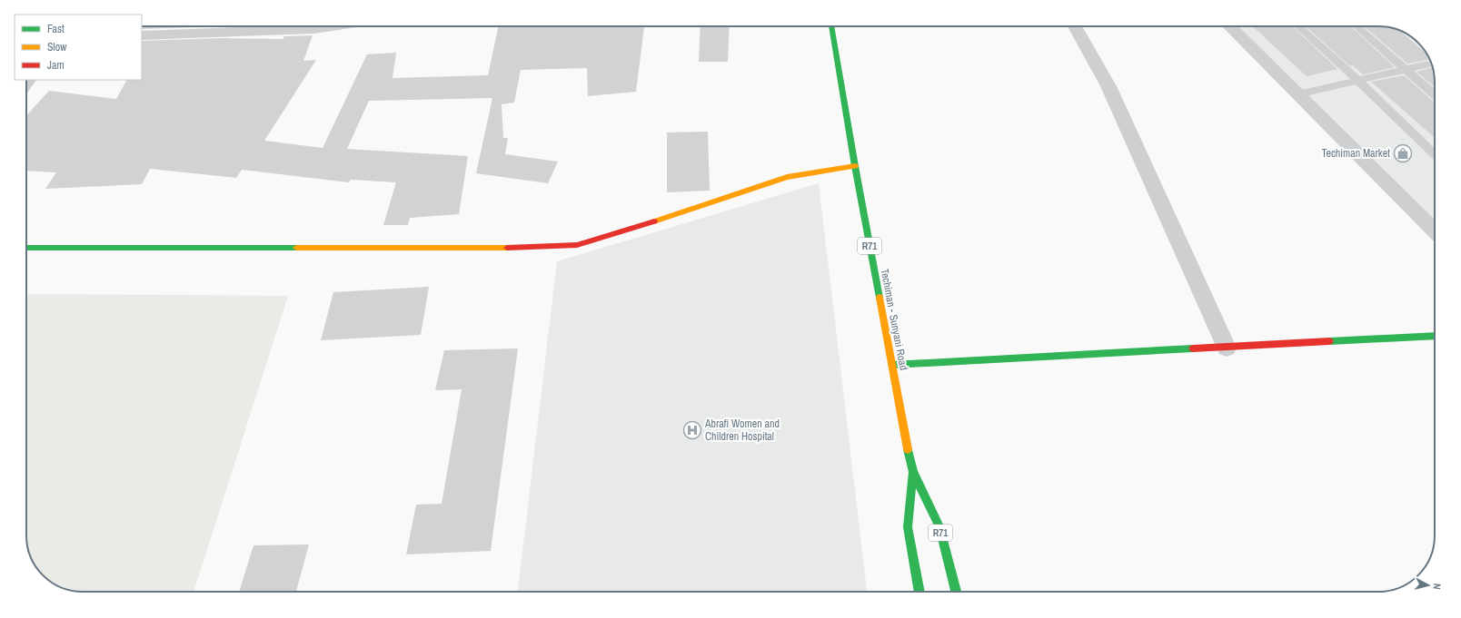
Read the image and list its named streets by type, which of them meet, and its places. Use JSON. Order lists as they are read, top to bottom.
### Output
{
  "streets": {
    "street": ["R71", "Techiman - Sunyani Road"]
  },
  "crossings": [
    ["R71", "Techiman - Sunyani Road"]
  ],
  "places": {
    "shop": ["Techiman Market"],
    "hospital": ["Abrafi Women and Children Hospital"]
  },
  "legend": ["Fast", "Slow", "Jam"],
  "north": "right"
}
